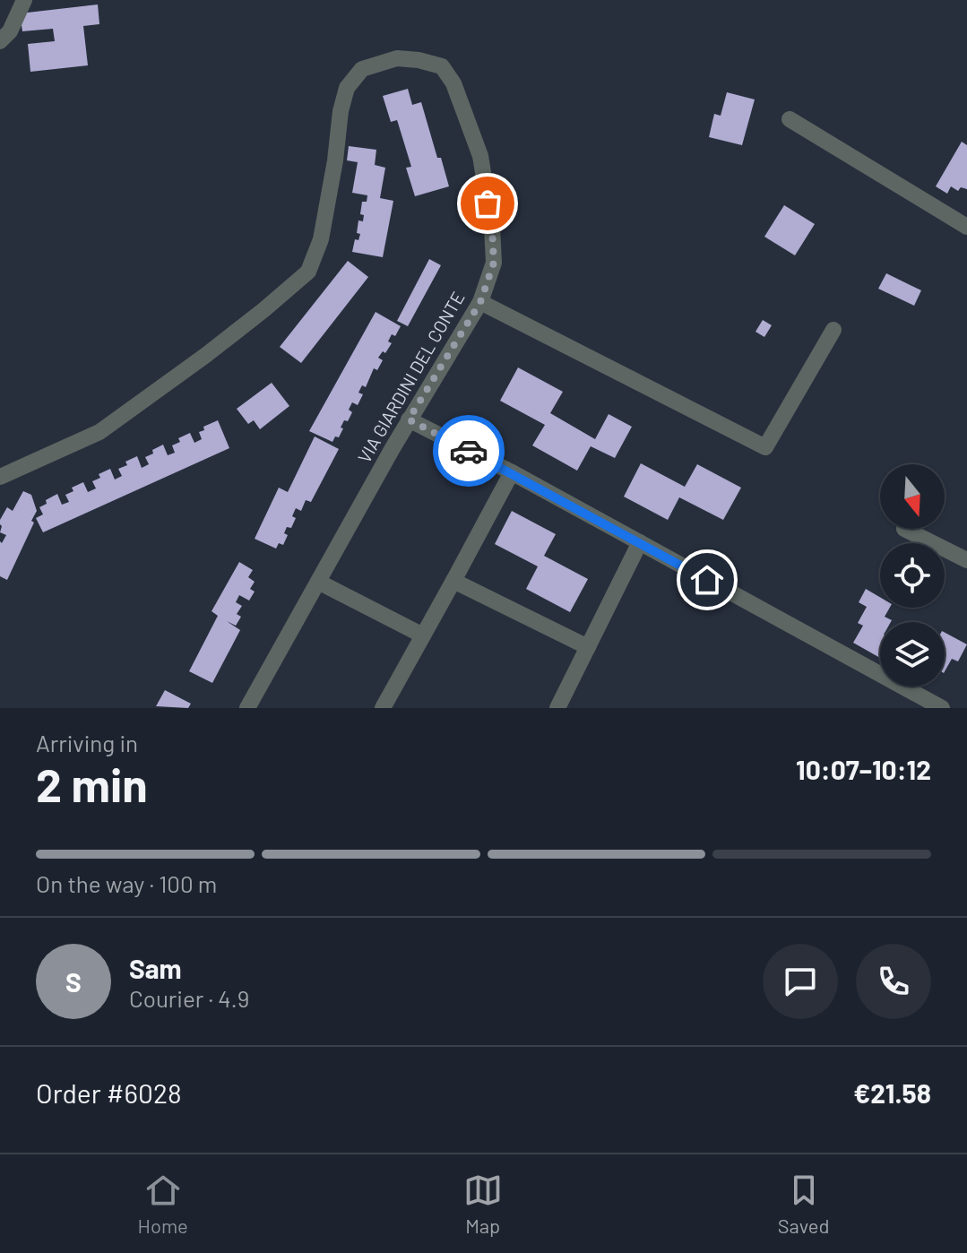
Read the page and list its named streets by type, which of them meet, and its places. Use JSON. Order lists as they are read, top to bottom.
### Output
{
  "streets": {
    "street": ["VIA GIARDINI DEL CONTE"]
  },
  "north": "bottom",
  "page": {
    "heading": ["2 min", "Arriving in", "10:07–10:12"],
    "panel": [
      "Sam",
      "Courier · 4.9",
      "Order #6028",
      "€21.58"
    ],
    "bar": "On the way · 100 m",
    "round": "S",
    "tabs": ["Home", "Map", "Saved"]
  }
}
